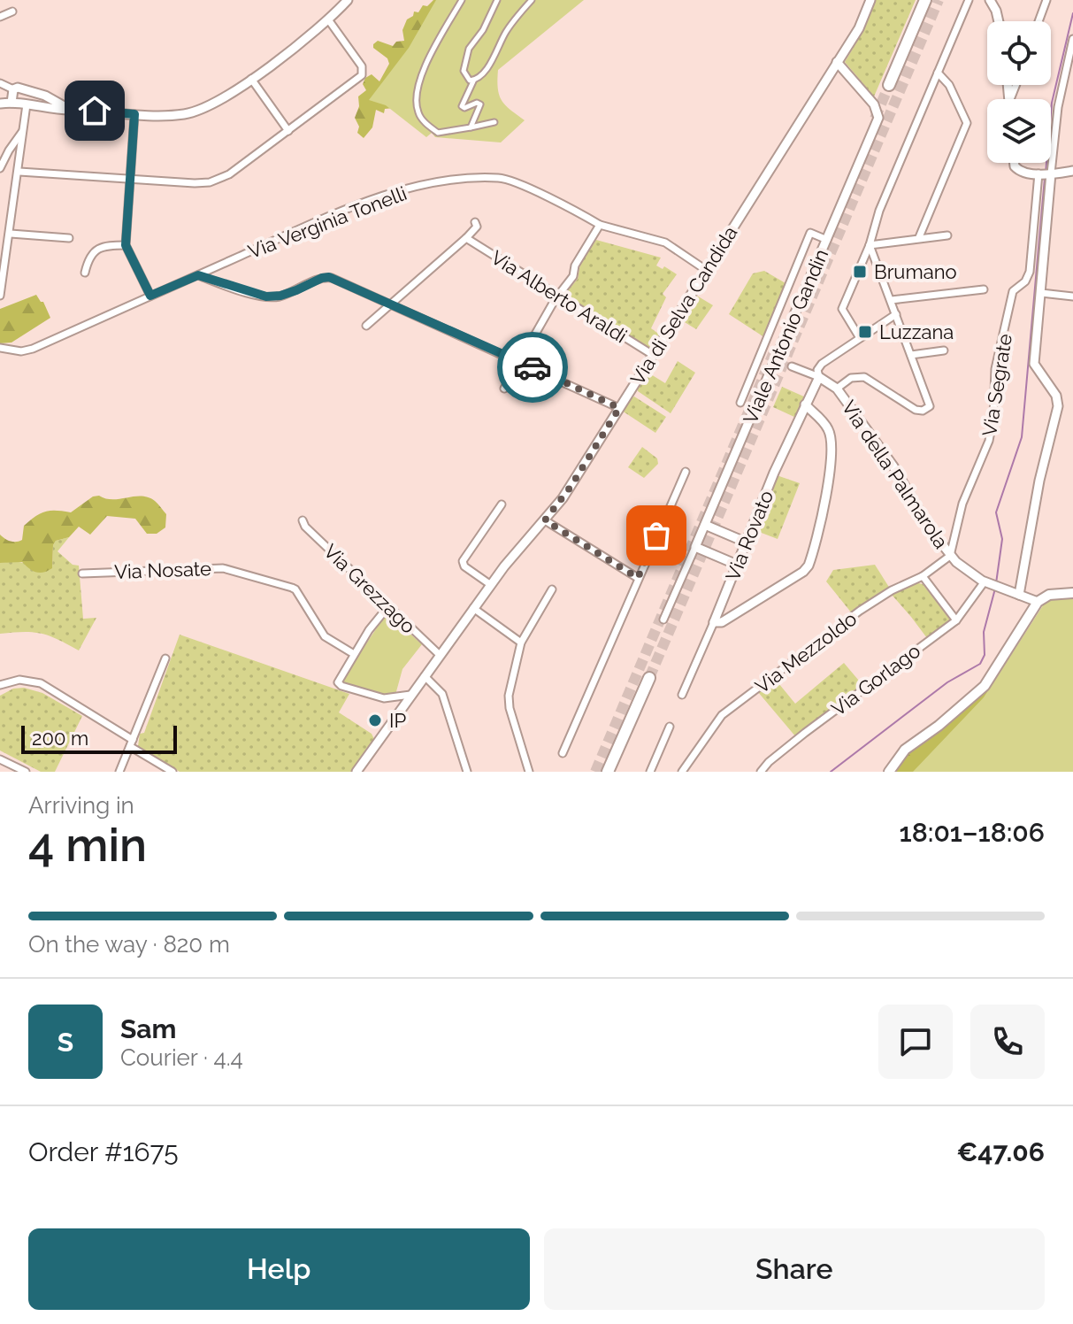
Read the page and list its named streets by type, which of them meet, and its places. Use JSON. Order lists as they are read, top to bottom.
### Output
{
  "streets": {
    "street": [
      "Via Verginia Tonelli",
      "Via Alberto Araldi",
      "Via di Selva Candida",
      "Viale Antonio Gandin",
      "Via Segrate",
      "Via della Palmarola",
      "Via Rovato",
      "Via Nosate",
      "Via Grezzago",
      "Via Mezzoldo",
      "Via Gorlago"
    ]
  },
  "crossings": [
    ["Via Verginia Tonelli", "Via di Selva Candida"],
    ["Via Alberto Araldi", "Via di Selva Candida"],
    ["Via di Selva Candida", "Viale Antonio Gandin"],
    ["Via di Selva Candida", "Via Grezzago"],
    ["Via Segrate", "Via della Palmarola"],
    ["Via Segrate", "Via Mezzoldo"],
    ["Via della Palmarola", "Via Mezzoldo"],
    ["Via della Palmarola", "Via Gorlago"]
  ],
  "places": {
    "transit": ["Brumano", "Luzzana"],
    "other": ["IP"]
  },
  "scale_bar": "200 m",
  "page": {
    "scale": "200 m",
    "heading": ["4 min", "Arriving in", "18:01–18:06"],
    "panel": [
      "Sam",
      "Courier · 4.4",
      "Order #1675",
      "€47.06"
    ],
    "bar": "On the way · 820 m",
    "round": "S",
    "buttons": ["Help", "Share"]
  }
}
